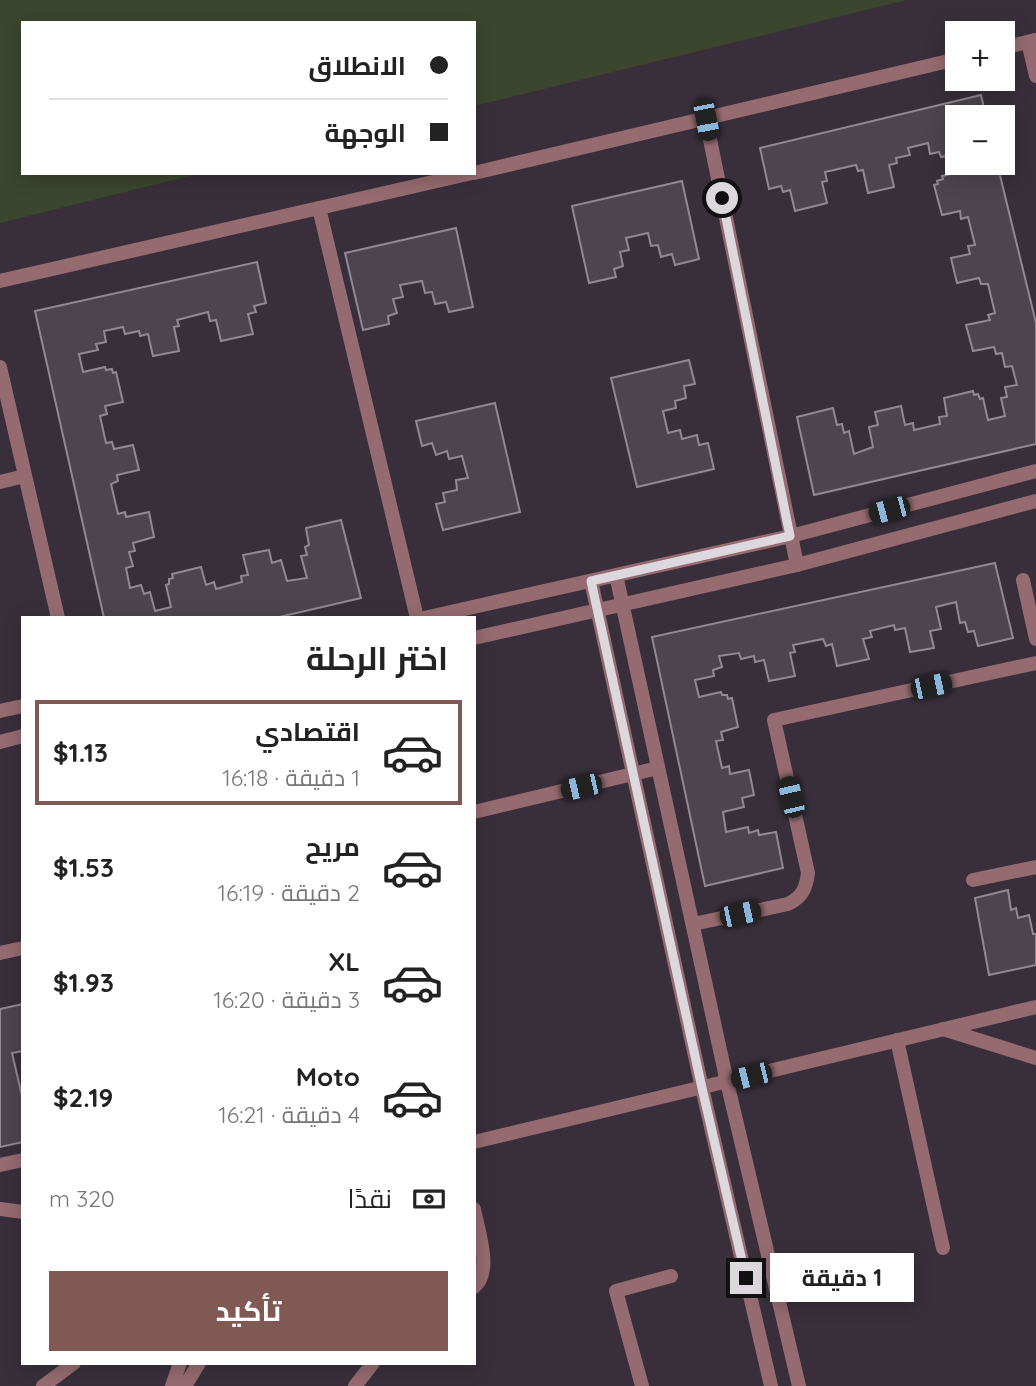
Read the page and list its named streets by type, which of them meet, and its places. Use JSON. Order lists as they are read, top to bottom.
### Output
{
  "page": {
    "map_buttons": ["+", "−"],
    "banner": ["الانطلاق", "الوجهة"],
    "heading": "اختر الرحلة",
    "list": [
      {
        "name": "اقتصادي",
        "note": "1 دقيقة · 16:18",
        "value": "$1.13"
      },
      {
        "name": "مريح",
        "note": "2 دقيقة · 16:19",
        "value": "$1.53"
      },
      {
        "name": "XL",
        "note": "3 دقيقة · 16:20",
        "value": "$1.93"
      },
      {
        "name": "Moto",
        "note": "4 دقيقة · 16:21",
        "value": "$2.19"
      }
    ],
    "pay": ["نقدًا", "320 m"],
    "bubble": "1 دقيقة",
    "buttons": "تأكيد"
  }
}
